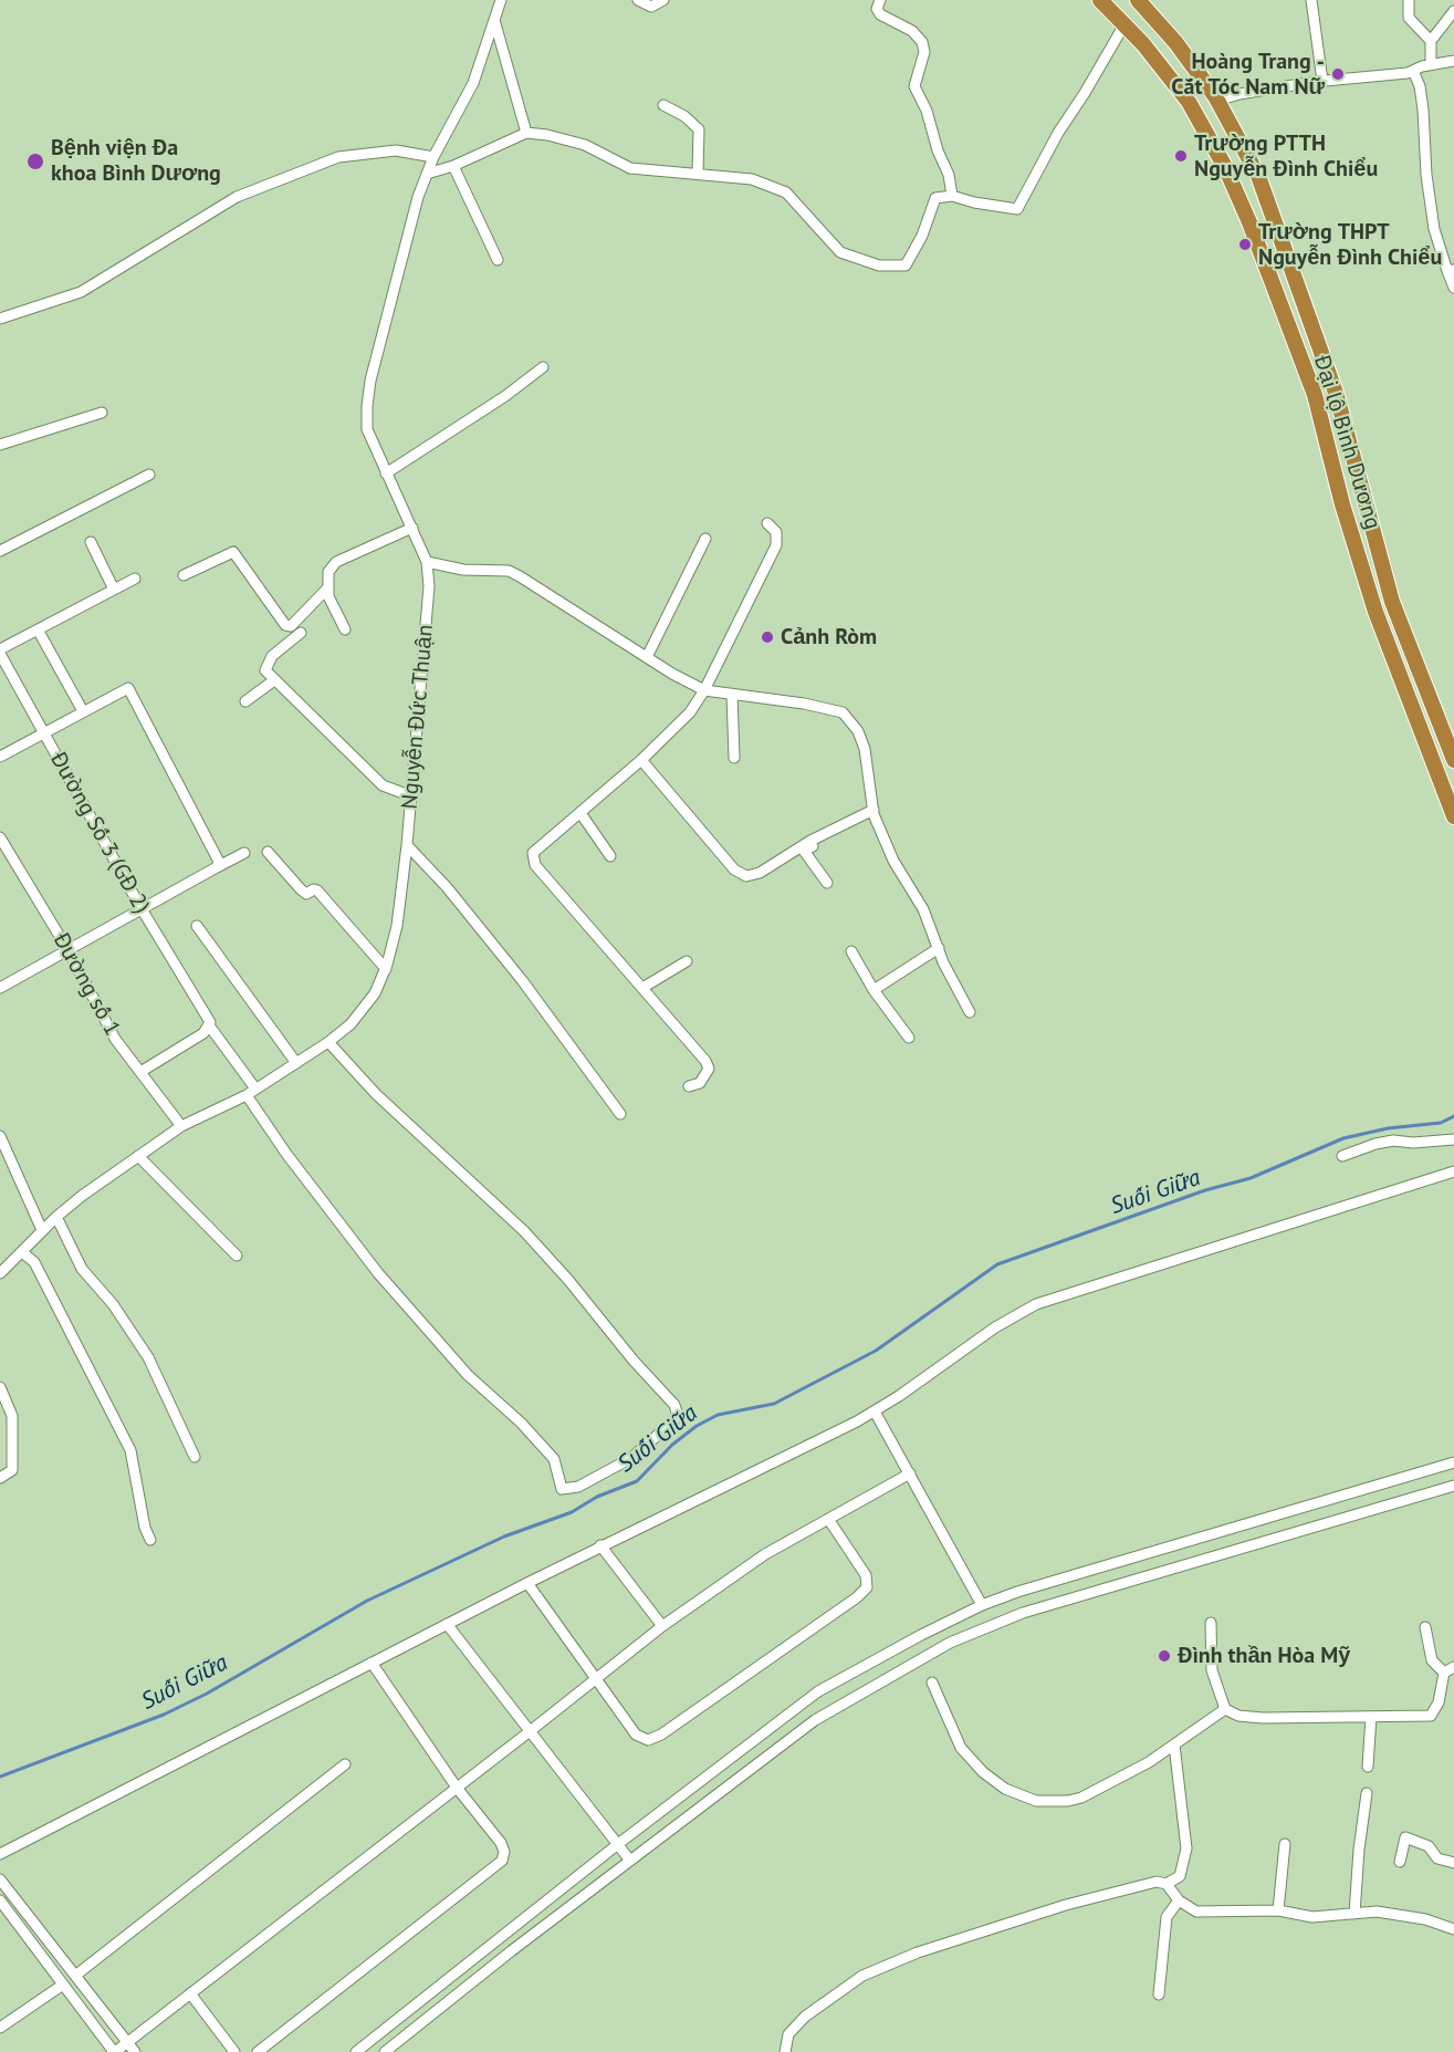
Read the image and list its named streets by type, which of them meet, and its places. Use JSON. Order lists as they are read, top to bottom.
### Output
{
  "streets": {
    "highway": ["Đại lộ Bình Dương"],
    "street": ["Nguyễn Đức Thuận", "Đường Số 3 (GĐ 2)", "Đường số 1"]
  },
  "crossings": [
    ["Nguyễn Đức Thuận", "Đường Số 3 (GĐ 2)"],
    ["Nguyễn Đức Thuận", "Đường số 1"]
  ],
  "water": ["Suối Giữa"],
  "places": [
    "Hoàng Trang - Cắt Tóc Nam Nữ",
    "Trường PTTH Nguyễn Đình Chiểu",
    "Bệnh viện Đa khoa Bình Dương",
    "Trường THPT Nguyễn Đình Chiểu",
    "Cảnh Ròm",
    "Đình thần Hòa Mỹ"
  ]
}
